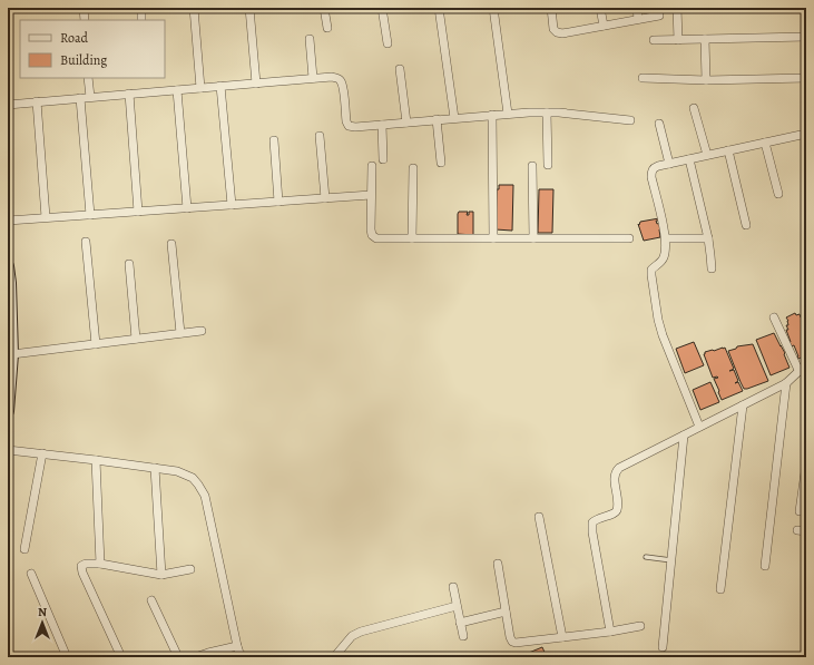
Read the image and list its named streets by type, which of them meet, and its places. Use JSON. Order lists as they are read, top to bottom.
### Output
{
  "legend": ["Road", "Building"],
  "north": "top"
}
